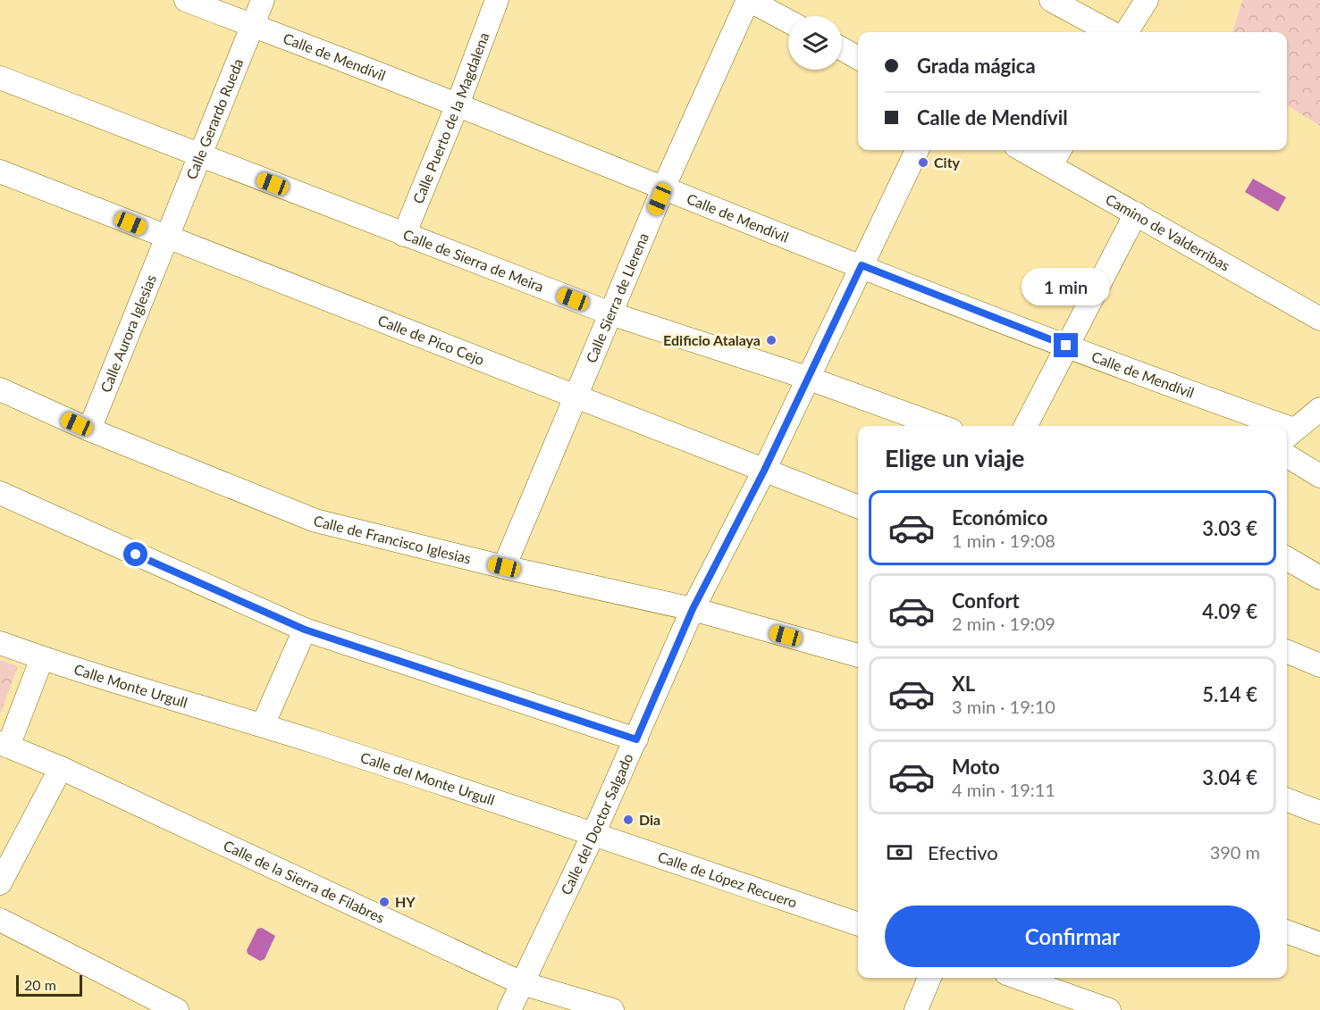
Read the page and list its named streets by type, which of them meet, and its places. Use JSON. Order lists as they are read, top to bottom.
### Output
{
  "streets": {
    "street": [
      "Calle de Mendívil",
      "Calle Puerto de la Magdalena",
      "Calle Gerardo Rueda",
      "Camino de Valderribas",
      "Calle de Sierra de Meira",
      "Calle Sierra de Llerena",
      "Calle Aurora Iglesias",
      "Calle de Pico Cejo",
      "Calle de Francisco Iglesias",
      "Calle Monte Urgull",
      "Calle del Monte Urgull",
      "Calle del Doctor Salgado",
      "Calle de López Recuero",
      "Calle de la Sierra de Filabres"
    ]
  },
  "crossings": [
    ["Calle de Mendívil", "Calle Puerto de la Magdalena"],
    ["Calle de Mendívil", "Calle Gerardo Rueda"],
    ["Calle de Mendívil", "Calle Sierra de Llerena"],
    ["Calle de Mendívil", "Calle del Doctor Salgado"],
    ["Calle Puerto de la Magdalena", "Calle de Sierra de Meira"],
    ["Calle Gerardo Rueda", "Calle de Sierra de Meira"],
    ["Calle Gerardo Rueda", "Calle Aurora Iglesias"],
    ["Calle Gerardo Rueda", "Calle de Pico Cejo"],
    ["Calle de Sierra de Meira", "Calle Sierra de Llerena"],
    ["Calle de Sierra de Meira", "Calle del Doctor Salgado"],
    ["Calle Sierra de Llerena", "Calle de Pico Cejo"],
    ["Calle Sierra de Llerena", "Calle de Francisco Iglesias"],
    ["Calle Aurora Iglesias", "Calle de Pico Cejo"],
    ["Calle Aurora Iglesias", "Calle de Francisco Iglesias"],
    ["Calle de Pico Cejo", "Calle del Doctor Salgado"],
    ["Calle de Francisco Iglesias", "Calle del Doctor Salgado"],
    ["Calle Monte Urgull", "Calle del Monte Urgull"],
    ["Calle del Monte Urgull", "Calle del Doctor Salgado"],
    ["Calle del Monte Urgull", "Calle de López Recuero"],
    ["Calle del Doctor Salgado", "Calle de López Recuero"],
    ["Calle del Doctor Salgado", "Calle de la Sierra de Filabres"]
  ],
  "places": [
    "City",
    "Edificio Atalaya",
    "Dia",
    "HY"
  ],
  "scale_bar": "20 m",
  "page": {
    "banner": ["Grada mágica", "Calle de Mendívil"],
    "bubble": "1 min",
    "heading": "Elige un viaje",
    "list": [
      {
        "name": "Económico",
        "note": "1 min · 19:08",
        "value": "3.03 €"
      },
      {
        "name": "Confort",
        "note": "2 min · 19:09",
        "value": "4.09 €"
      },
      {
        "name": "XL",
        "note": "3 min · 19:10",
        "value": "5.14 €"
      },
      {
        "name": "Moto",
        "note": "4 min · 19:11",
        "value": "3.04 €"
      }
    ],
    "pay": ["Efectivo", "390 m"],
    "buttons": "Confirmar",
    "scale": "20 m"
  }
}
